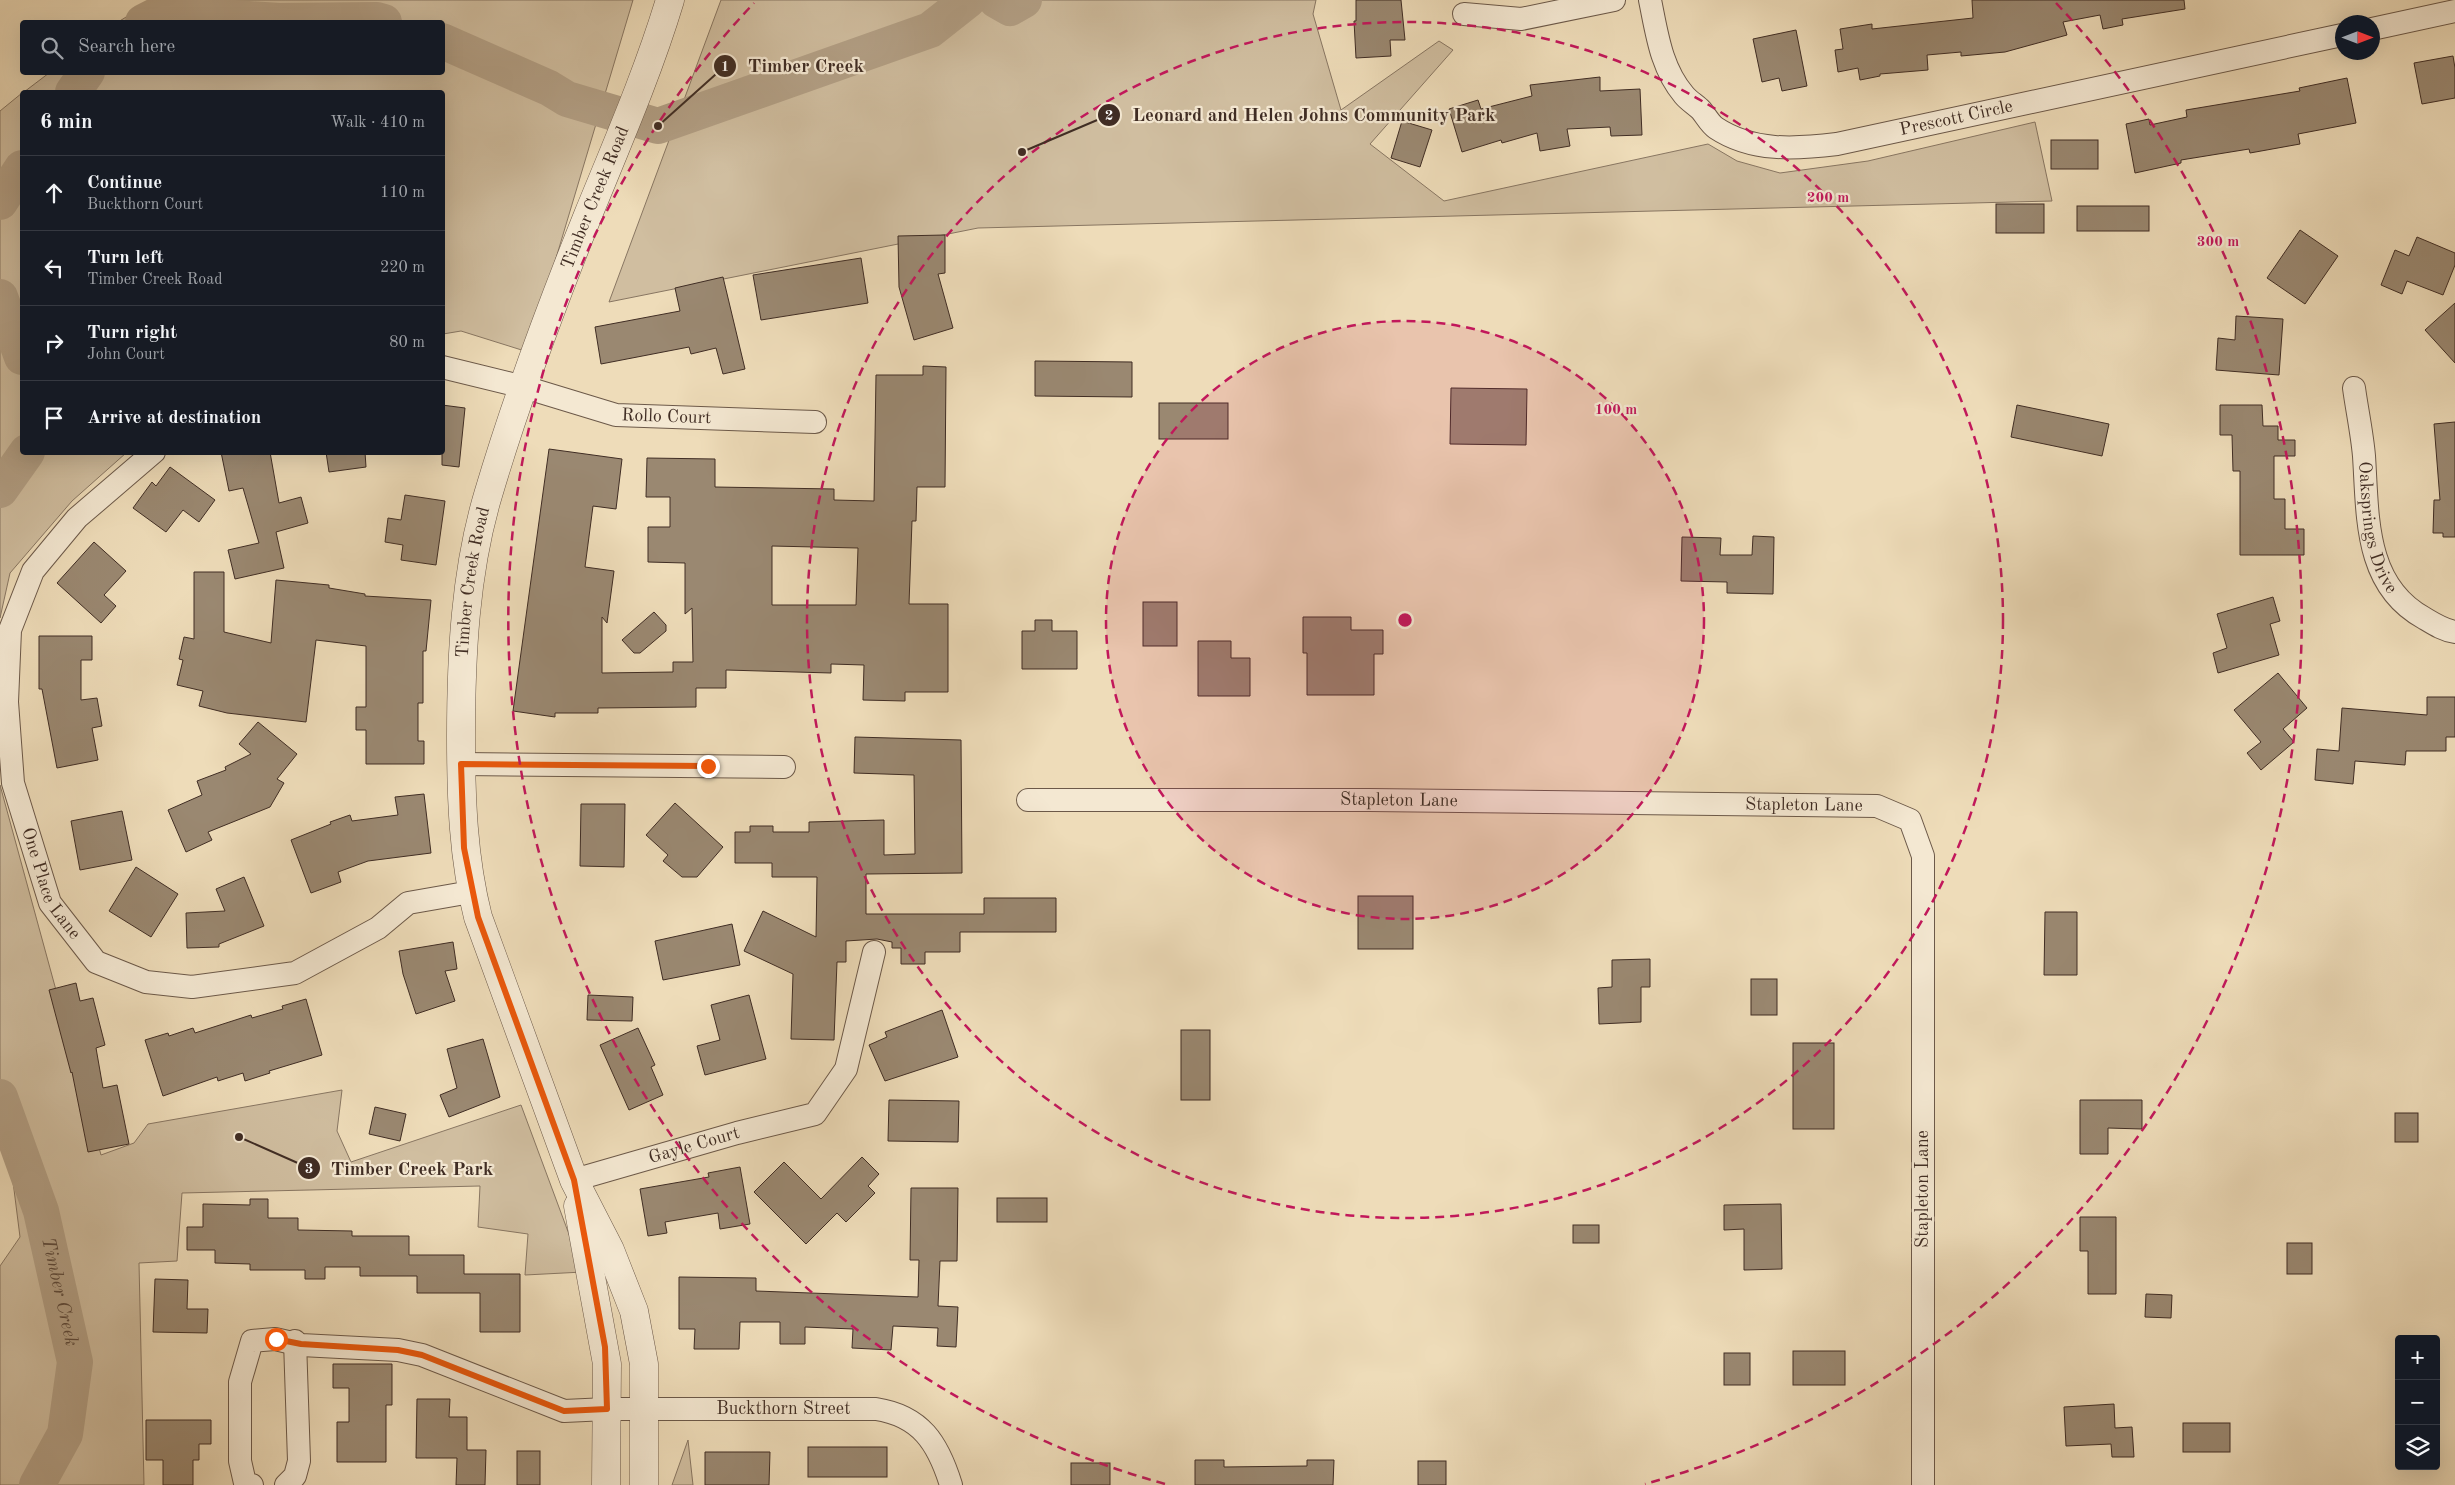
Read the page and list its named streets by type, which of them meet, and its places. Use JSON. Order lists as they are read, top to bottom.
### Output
{
  "streets": {
    "street": [
      "Prescott Circle",
      "Timber Creek Road",
      "Rollo Court",
      "Oaksprings Drive",
      "Stapleton Lane",
      "One Place Lane",
      "Gayle Court",
      "Buckthorn Street"
    ]
  },
  "crossings": [
    ["Timber Creek Road", "Rollo Court"],
    ["Timber Creek Road", "One Place Lane"],
    ["Timber Creek Road", "Gayle Court"],
    ["Timber Creek Road", "Buckthorn Street"]
  ],
  "water": ["Timber Creek"],
  "places": ["Timber Creek", "Leonard and Helen Johns Community Park", "Timber Creek Park"],
  "north": "right",
  "page": {
    "search": "Search here",
    "heading": ["6 min", "Walk · 410 m"],
    "list": [
      ["Continue", "Buckthorn Court", "110 m"],
      ["Turn left", "Timber Creek Road", "220 m"],
      ["Turn right", "John Court", "80 m"],
      "Arrive at destination"
    ],
    "map_buttons": ["+", "−"]
  },
  "rings": ["200 m", "300 m", "100 m"]
}
